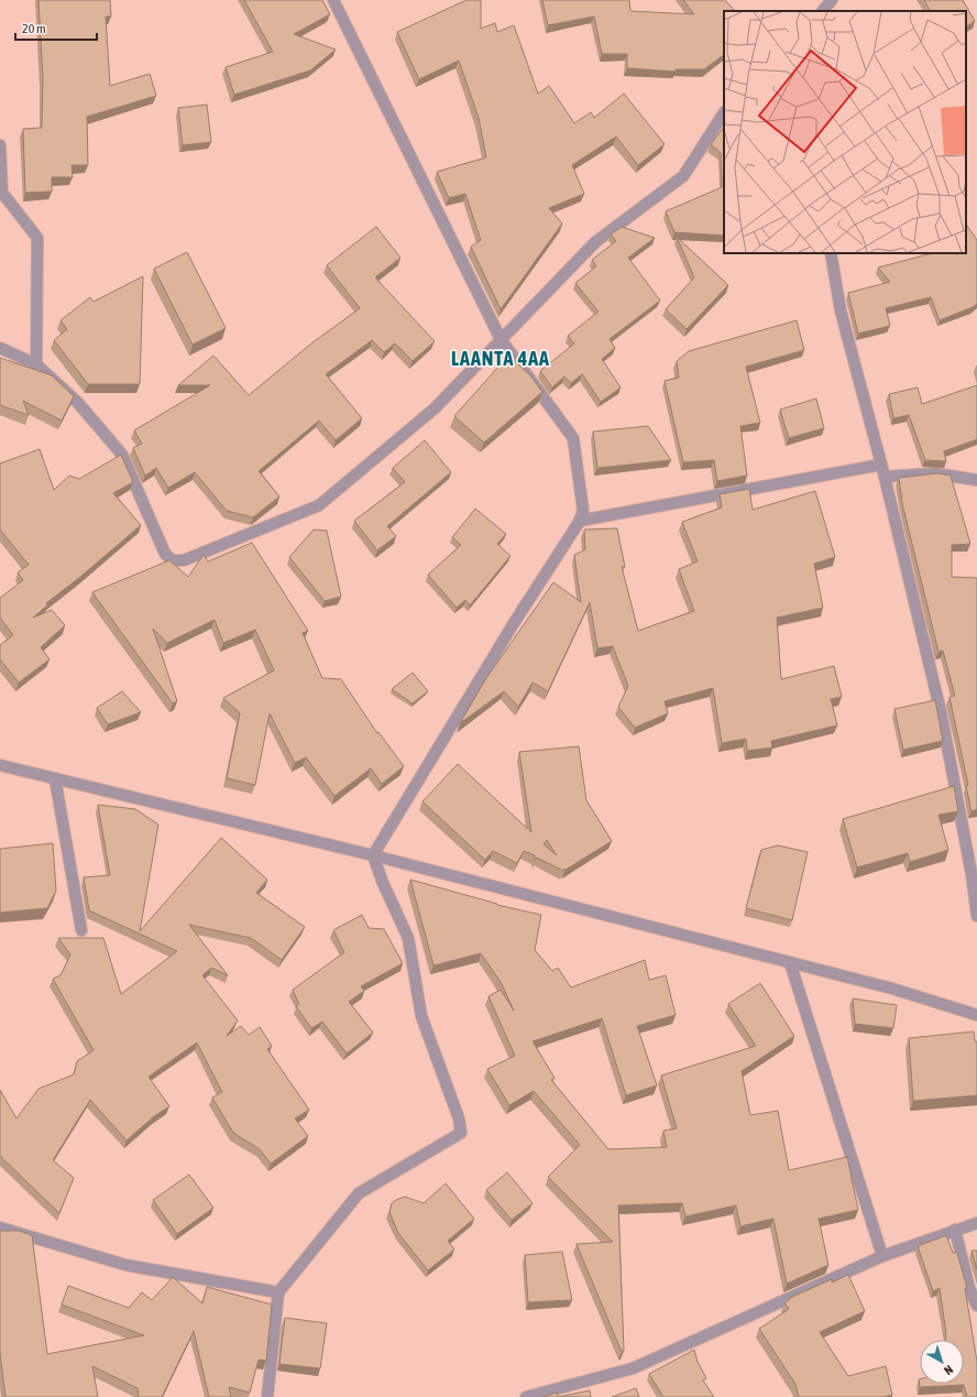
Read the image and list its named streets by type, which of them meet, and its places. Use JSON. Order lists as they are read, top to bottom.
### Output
{
  "districts": ["LAANTA 4AA"],
  "scale_bar": "20 m",
  "north": "bottom right"
}
